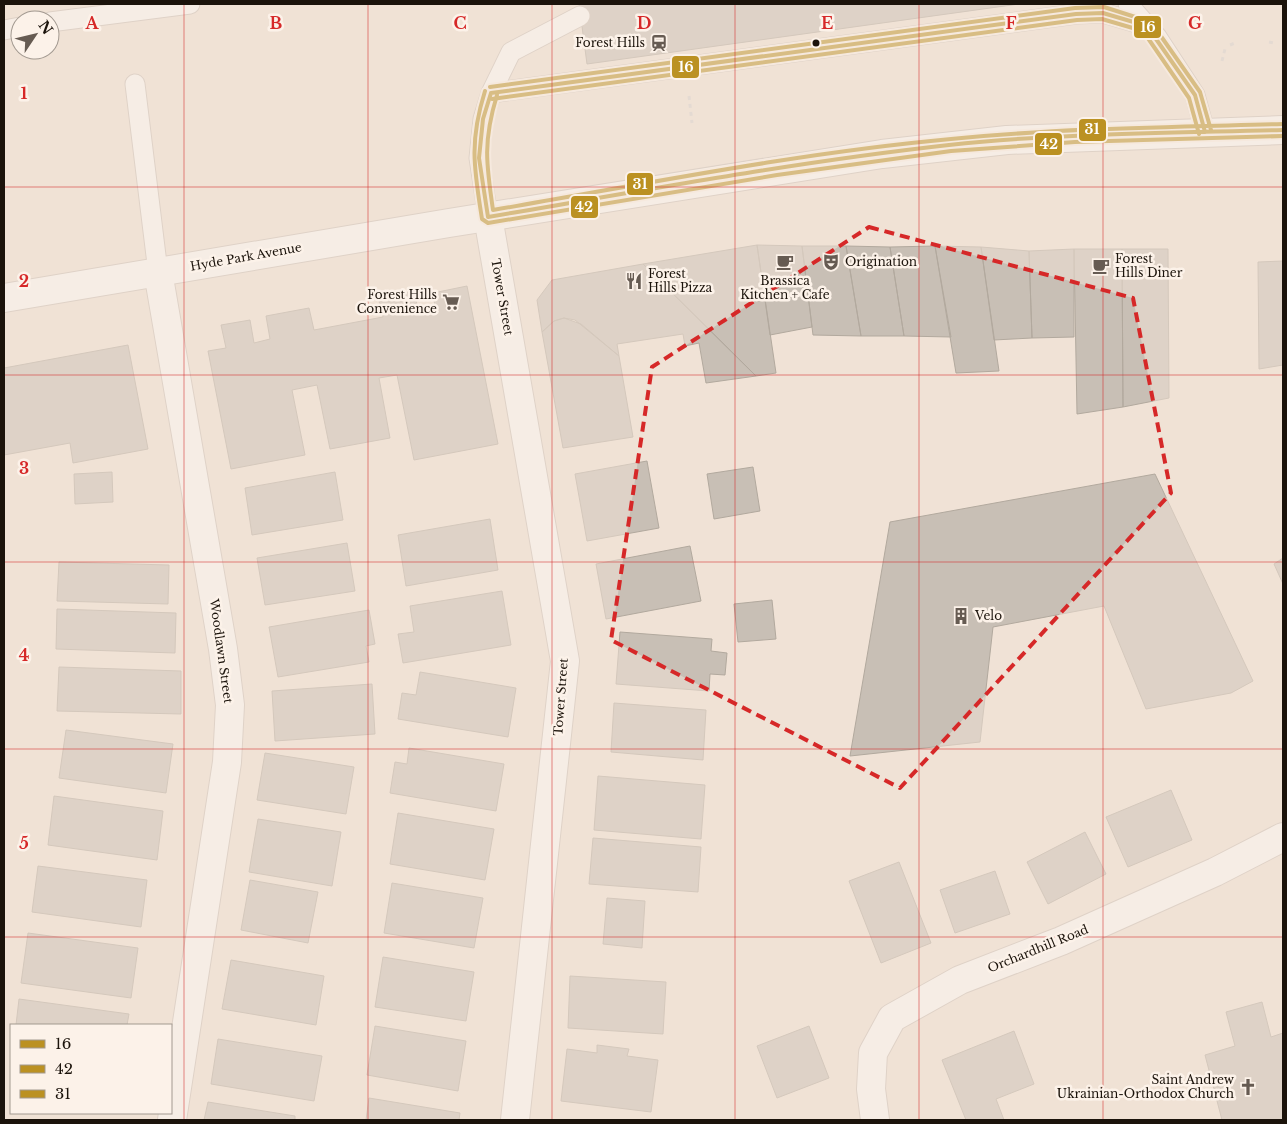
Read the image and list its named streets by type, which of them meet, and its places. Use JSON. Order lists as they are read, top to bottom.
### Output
{
  "streets": {
    "street": [
      "Hyde Park Avenue",
      "Tower Street",
      "Woodlawn Street",
      "Orchardhill Road"
    ]
  },
  "crossings": [
    ["Hyde Park Avenue", "Tower Street"],
    ["Hyde Park Avenue", "Woodlawn Street"]
  ],
  "places": {
    "station": ["Forest Hills"],
    "cafe": ["Brassica Kitchen + Cafe", "Forest Hills Diner"],
    "theatre": ["Origination"],
    "restaurant": ["Forest Hills Pizza"],
    "supermarket": ["Forest Hills Convenience"],
    "building": ["Velo"],
    "church": ["Saint Andrew Ukrainian-Orthodox Church"]
  },
  "lines": ["transit line 31", "transit line 16", "transit line 42"],
  "legend": ["16", "42", "31"],
  "north": "top right",
  "grid": {
    "columns": [
      "A",
      "B",
      "C",
      "D",
      "E",
      "F",
      "G"
    ],
    "rows": [
      "1",
      "2",
      "3",
      "4",
      "5"
    ]
  }
}
